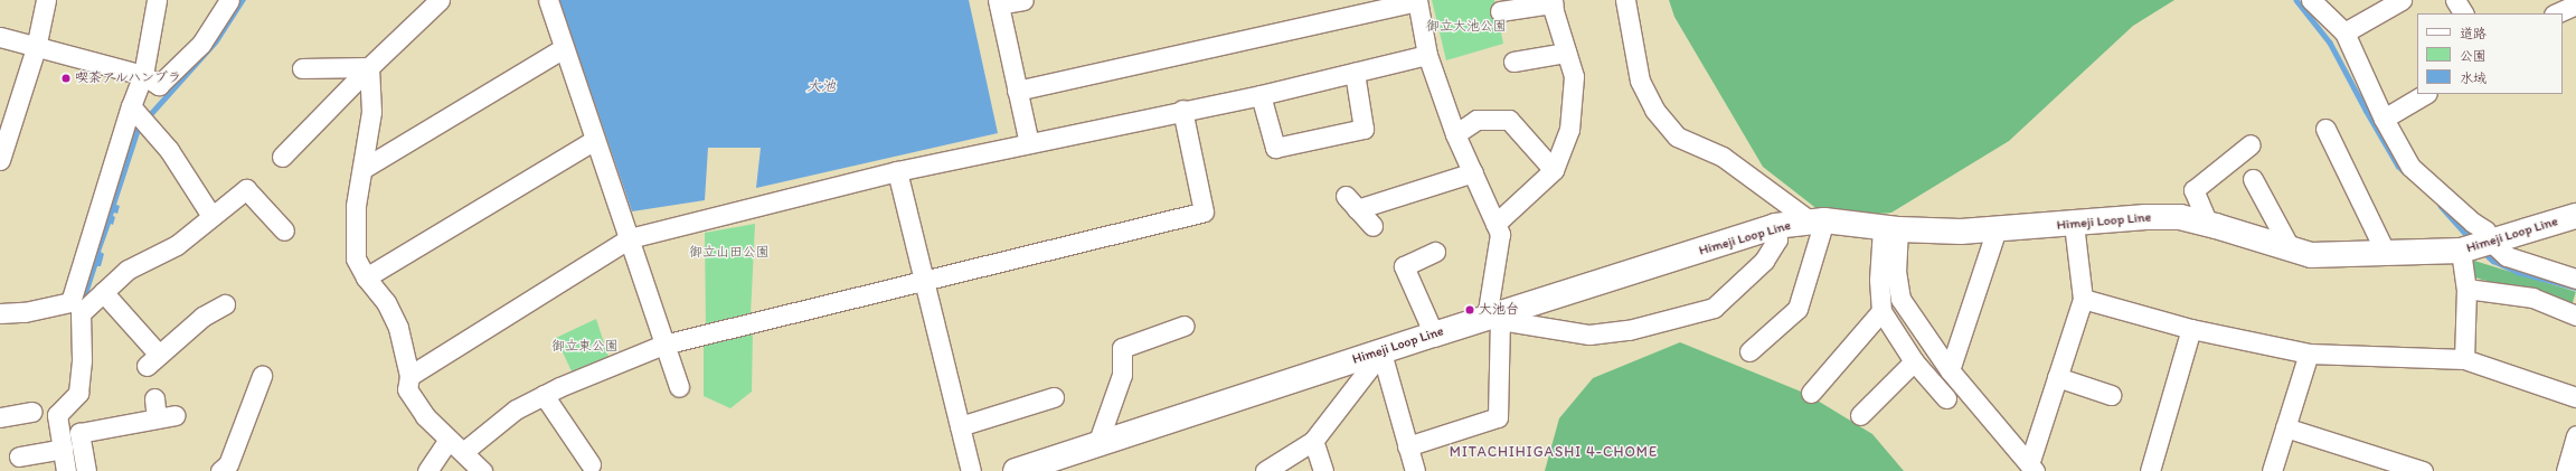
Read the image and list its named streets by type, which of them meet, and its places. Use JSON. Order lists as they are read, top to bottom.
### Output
{
  "streets": {
    "main road": ["Himeji Loop Line"]
  },
  "districts": ["MITACHIHIGASHI 4-CHOME"],
  "water": ["大池"],
  "parks": ["御立大池公園", "御立山田公園", "御立東公園"],
  "places": ["喫茶アルハンブラ", "大池台"],
  "legend": ["道路", "公園", "水域"]
}
